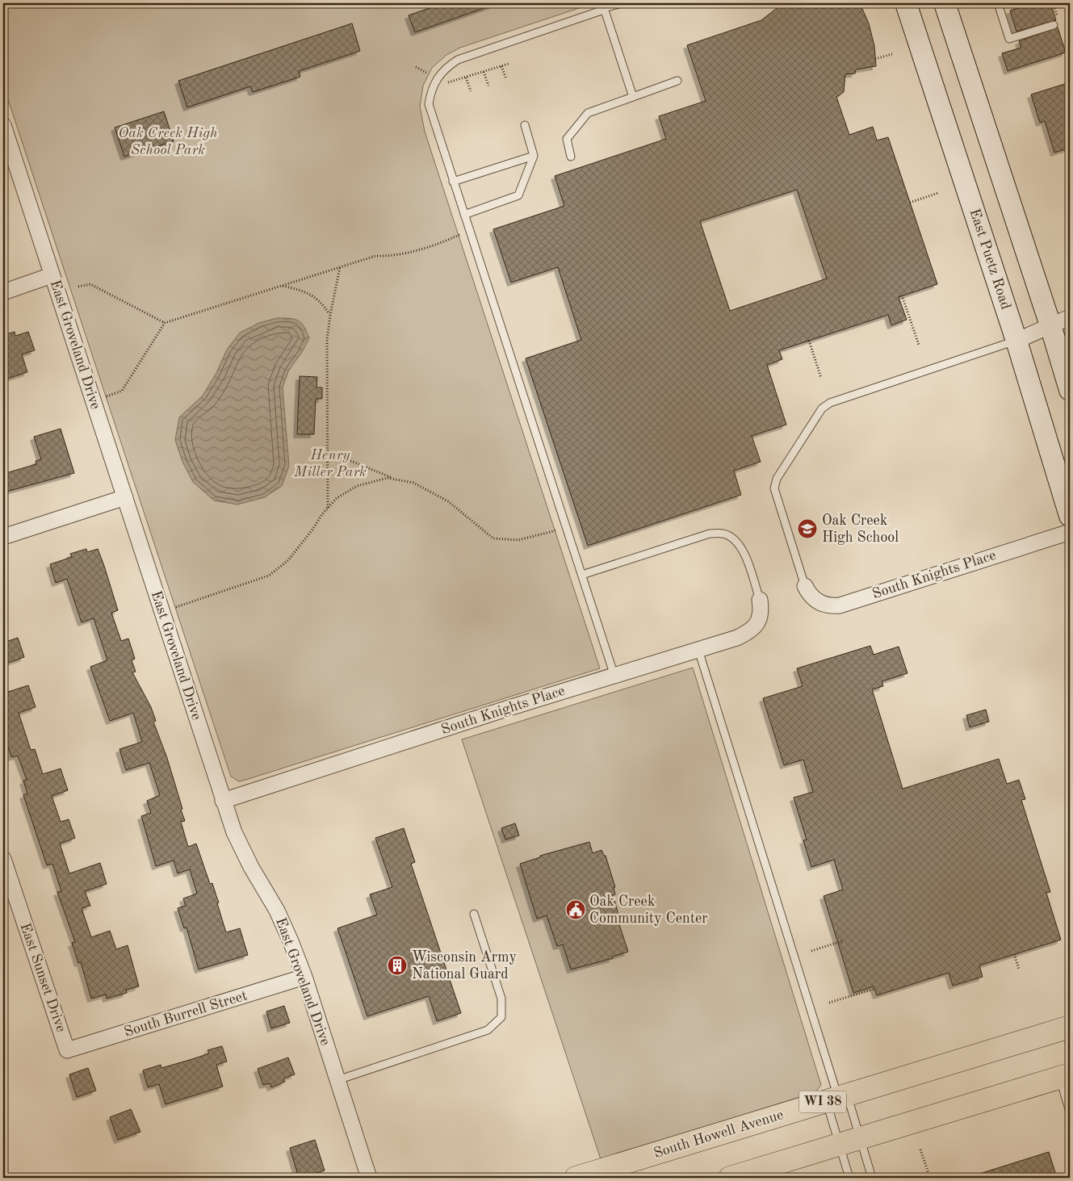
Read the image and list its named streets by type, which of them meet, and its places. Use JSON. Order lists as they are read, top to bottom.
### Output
{
  "streets": {
    "main road": ["WI 38", "South Howell Avenue"],
    "street": [
      "East Puetz Road",
      "East Groveland Drive",
      "South Knights Place",
      "East Sunset Drive",
      "South Burrell Street"
    ]
  },
  "crossings": [
    ["East Groveland Drive", "South Knights Place"],
    ["East Groveland Drive", "South Burrell Street"],
    ["East Sunset Drive", "South Burrell Street"]
  ],
  "parks": ["Oak Creek High School Park", "Henry Miller Park"],
  "places": {
    "school or university": ["Oak Creek High School"],
    "public building": ["Oak Creek Community Center"],
    "building": ["Wisconsin Army National Guard"]
  }
}
